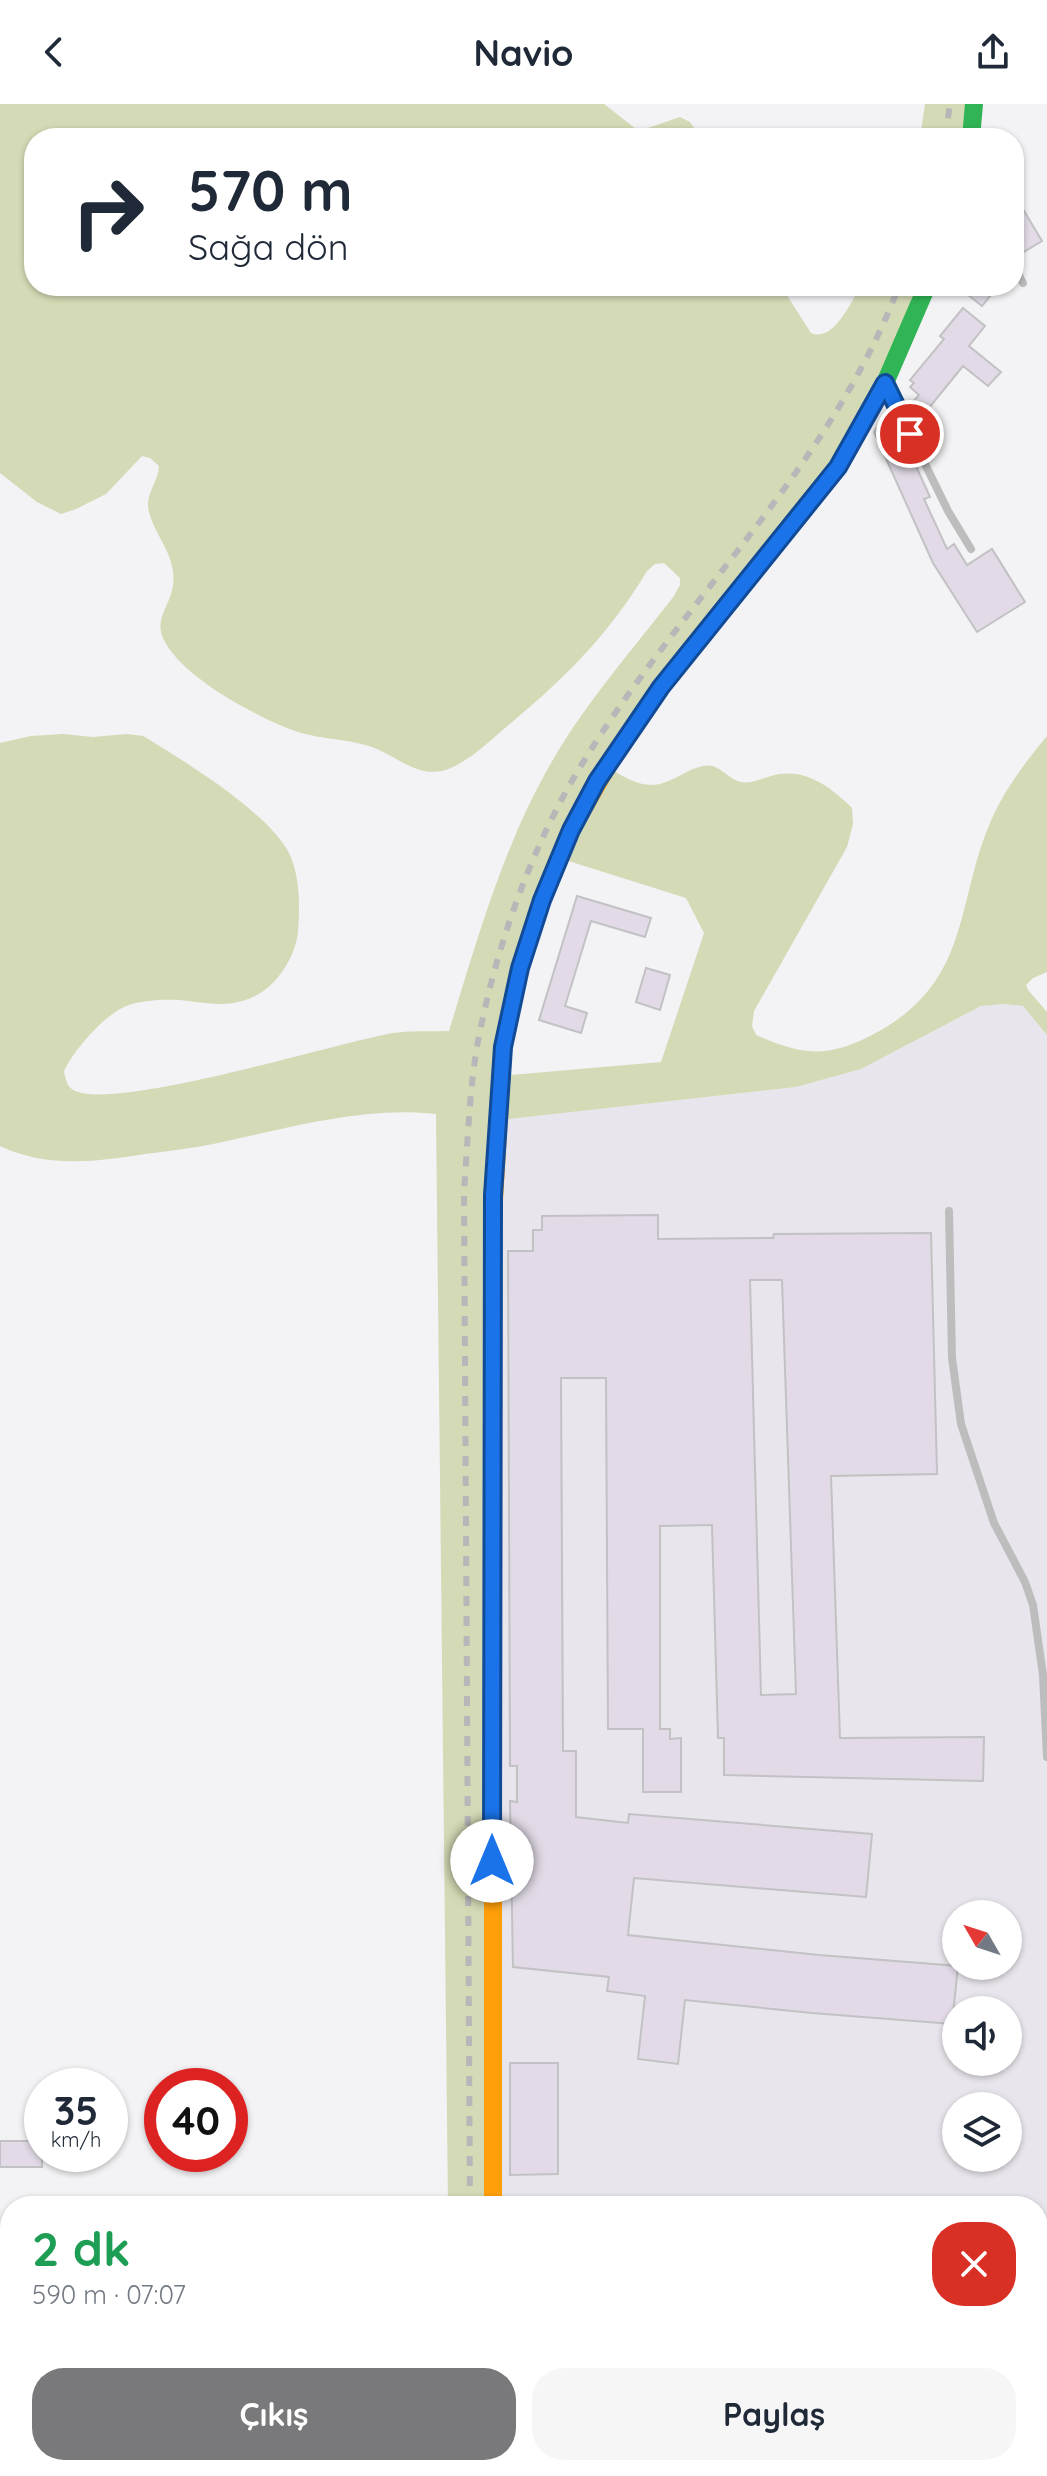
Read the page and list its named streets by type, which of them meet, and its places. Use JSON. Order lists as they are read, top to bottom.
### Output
{
  "north": "top left",
  "page": {
    "header": "Navio",
    "turn": ["570 m", "Sağa dön"],
    "speed": "35 km/h",
    "limit": "40",
    "heading": ["2 dk", "590 m · 07:07"],
    "buttons": ["Çıkış", "Paylaş"]
  }
}
